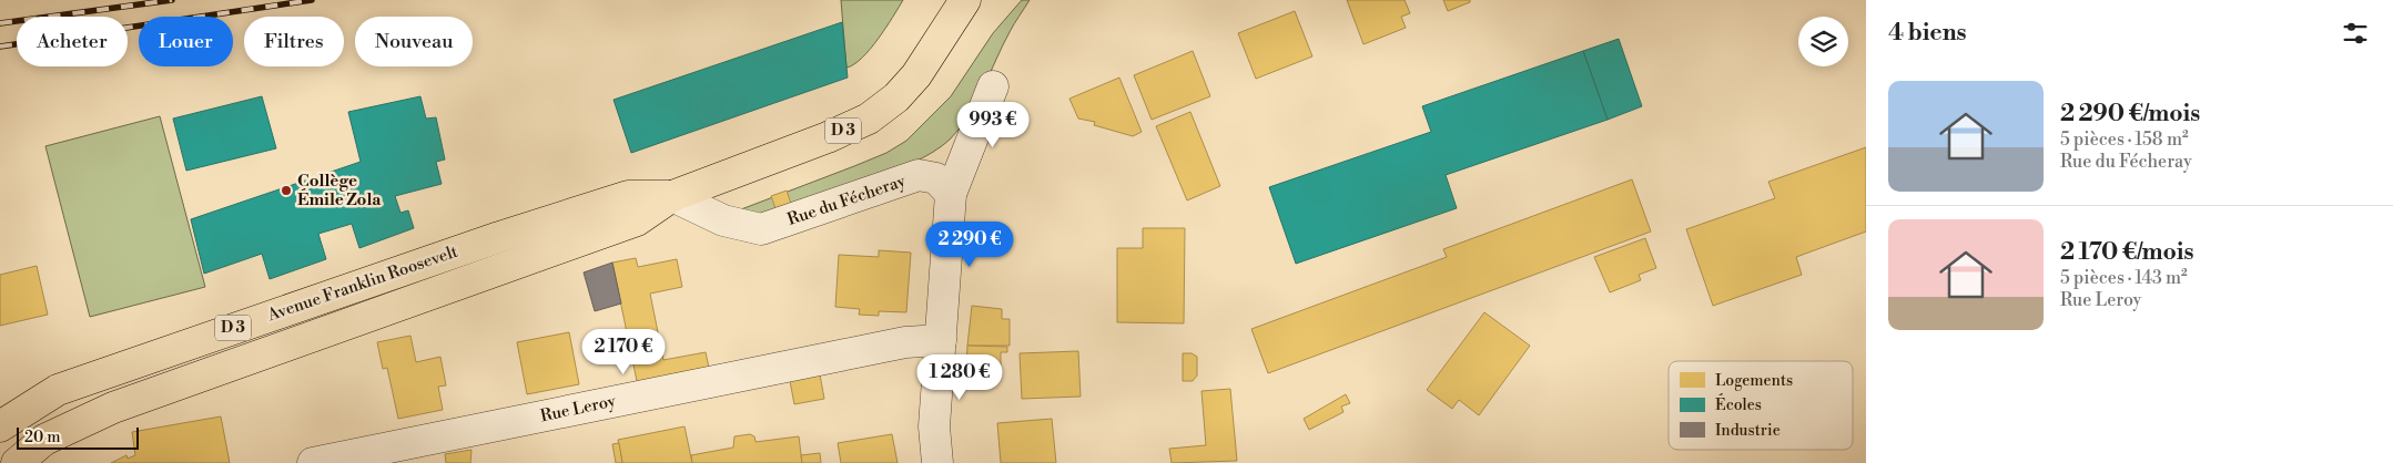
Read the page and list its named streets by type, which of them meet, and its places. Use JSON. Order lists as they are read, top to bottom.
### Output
{
  "streets": {
    "main road": ["D 3", "Avenue Franklin Roosevelt"],
    "street": ["Rue du Fécheray", "Rue Leroy"]
  },
  "crossings": [
    ["Rue du Fécheray", "Avenue Franklin Roosevelt"]
  ],
  "places": ["Collège Émile Zola"],
  "legend": ["Logements", "Écoles", "Industrie"],
  "scale_bar": "20 m",
  "page": {
    "heading": "4 biens",
    "chip": [
      "Acheter",
      "Louer",
      "Filtres",
      "Nouveau"
    ],
    "list": [
      {
        "name": "2 290 €/mois",
        "note": "5 pièces · 158 m² · Rue du Fécheray"
      },
      {
        "name": "2 170 €/mois",
        "note": "5 pièces · 143 m² · Rue Leroy"
      }
    ],
    "price": [
      "993 €",
      "2 290 €",
      "2 170 €",
      "1 280 €"
    ],
    "scale": "20 m"
  }
}
